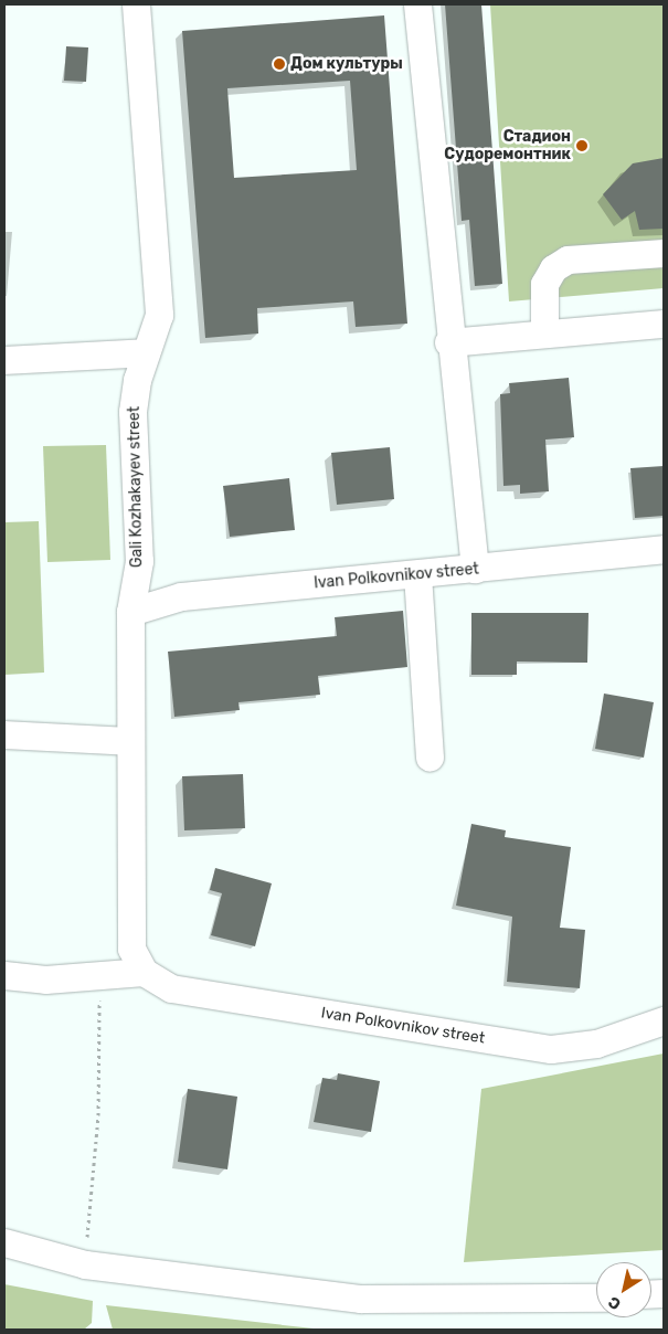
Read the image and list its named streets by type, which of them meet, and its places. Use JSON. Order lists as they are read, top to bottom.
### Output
{
  "streets": {
    "street": ["Gali Kozhakayev street", "Ivan Polkovnikov street"]
  },
  "crossings": [
    ["Gali Kozhakayev street", "Ivan Polkovnikov street"]
  ],
  "places": ["Дом культуры", "Стадион Судоремонтник"],
  "north": "bottom left"
}
